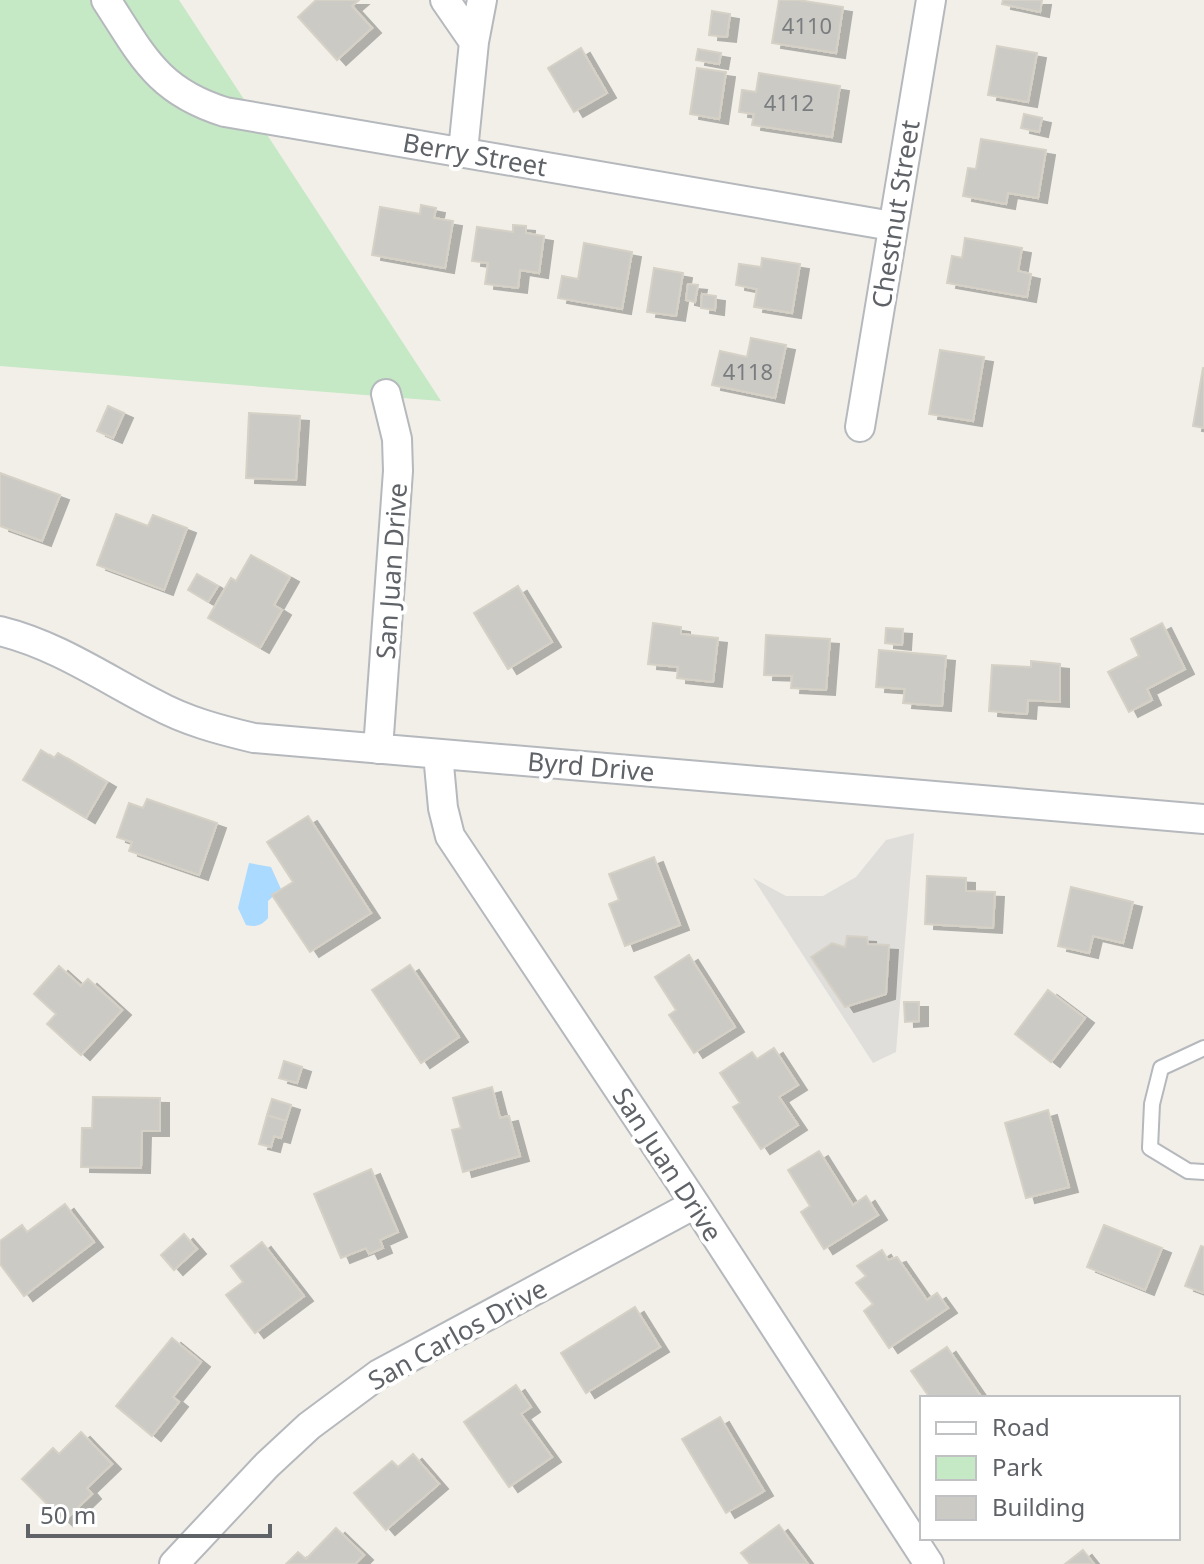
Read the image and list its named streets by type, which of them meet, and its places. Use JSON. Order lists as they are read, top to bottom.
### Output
{
  "streets": {
    "street": [
      "Berry Street",
      "Chestnut Street",
      "San Juan Drive",
      "Byrd Drive",
      "San Carlos Drive"
    ]
  },
  "crossings": [
    ["Berry Street", "Chestnut Street"],
    ["San Juan Drive", "Byrd Drive"],
    ["San Juan Drive", "San Carlos Drive"]
  ],
  "house_numbers": ["4110", "4112", "4118"],
  "legend": ["Road", "Park", "Building"],
  "scale_bar": "50 m"
}
